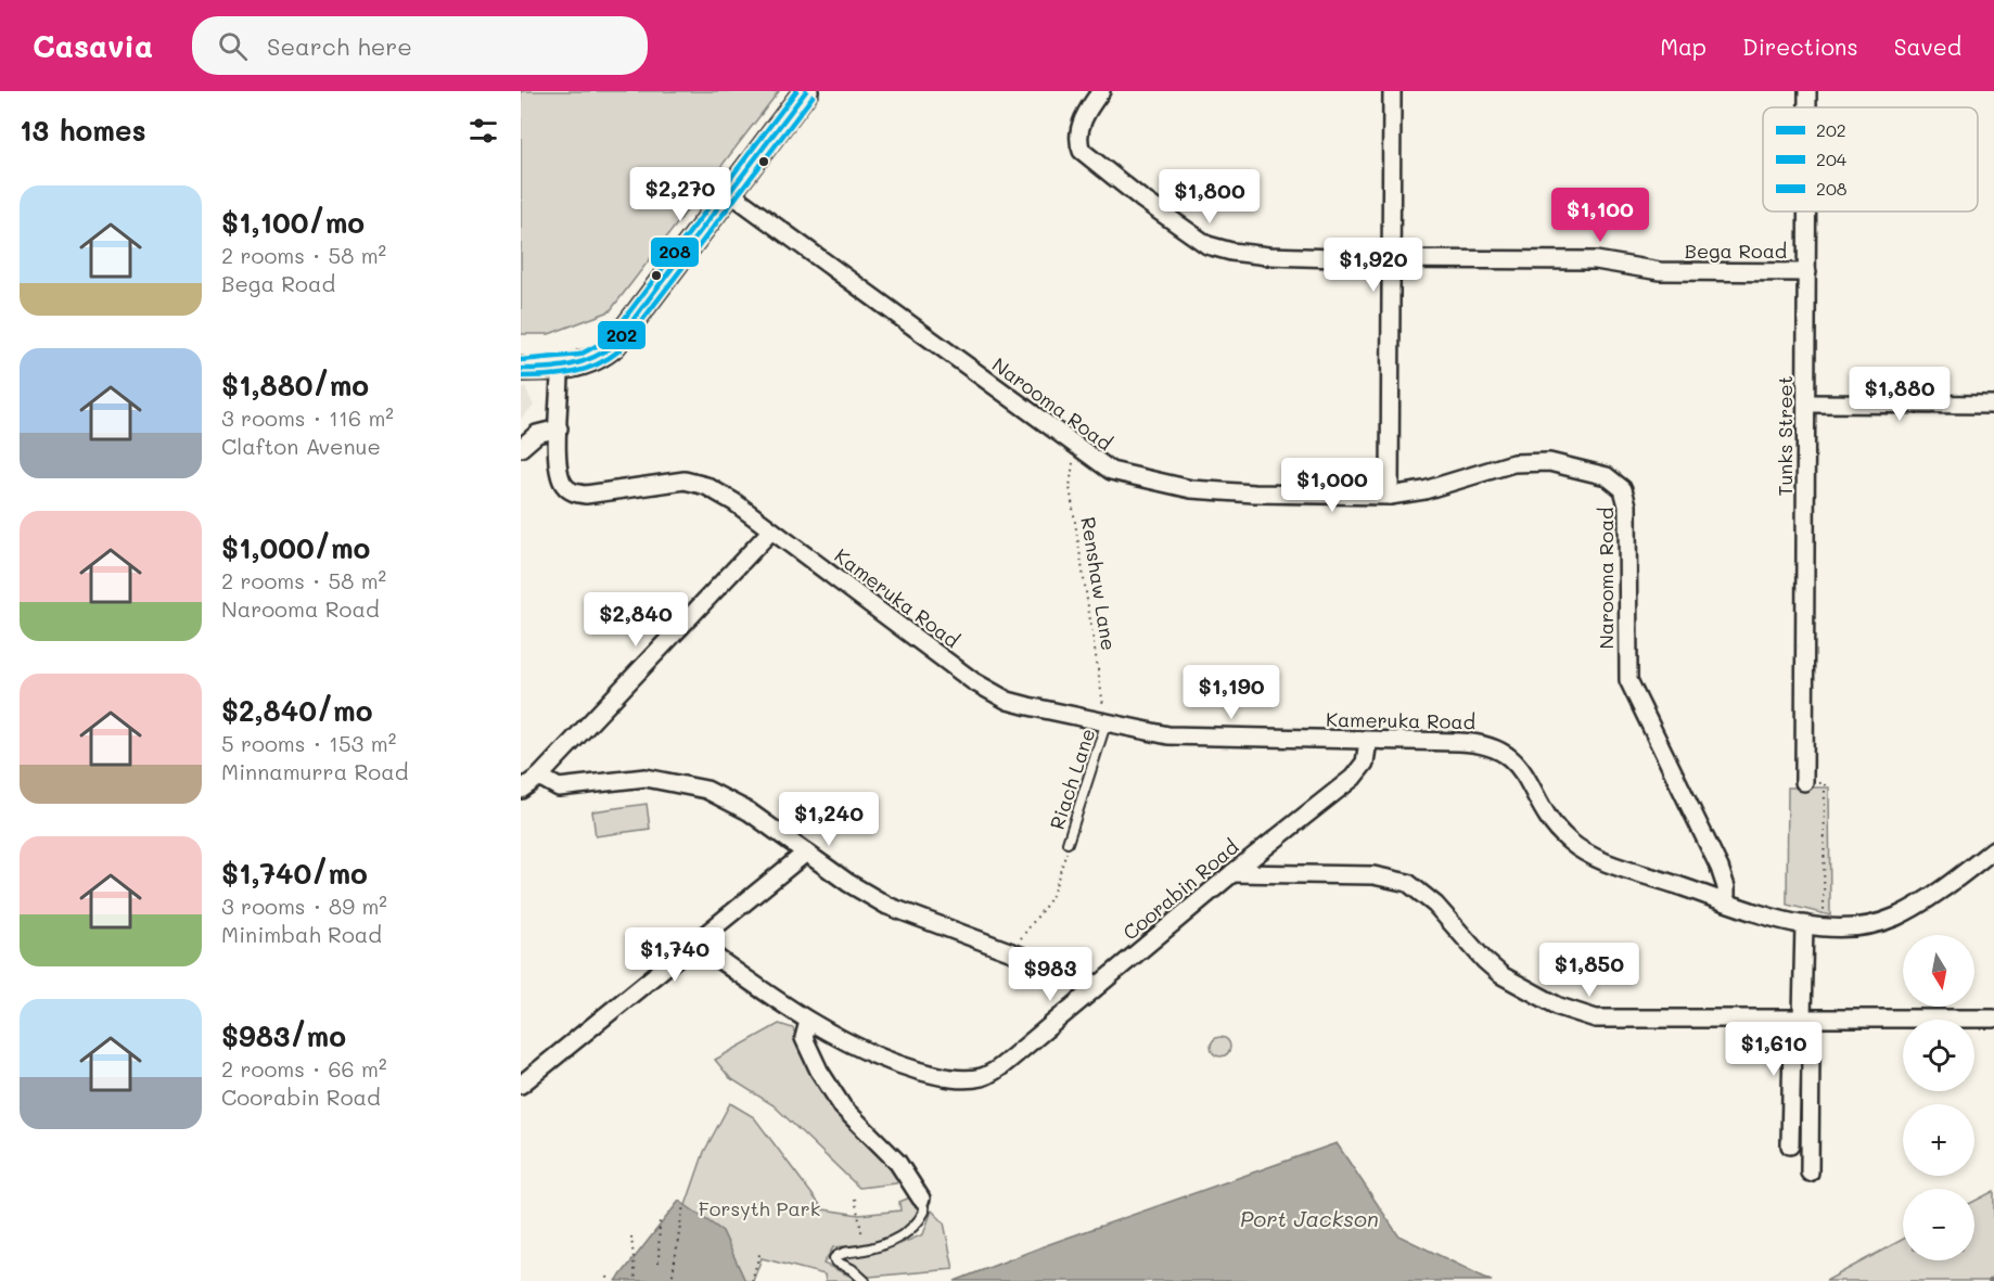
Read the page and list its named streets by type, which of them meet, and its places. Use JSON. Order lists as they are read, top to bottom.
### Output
{
  "streets": {
    "street": [
      "Bega Road",
      "Narooma Road",
      "Tunks Street",
      "Kameruka Road",
      "Coorabin Road"
    ],
    "lane": ["Riach Lane"],
    "path": ["Renshaw Lane"]
  },
  "crossings": [
    ["Bega Road", "Tunks Street"],
    ["Narooma Road", "Renshaw Lane"],
    ["Narooma Road", "Kameruka Road"],
    ["Renshaw Lane", "Kameruka Road"],
    ["Renshaw Lane", "Riach Lane"],
    ["Kameruka Road", "Riach Lane"],
    ["Kameruka Road", "Coorabin Road"]
  ],
  "water": ["Port Jackson"],
  "parks": ["Forsyth Park"],
  "lines": ["transit line 202", "transit line 208", "transit line 204"],
  "legend": ["202", "204", "208"],
  "north": "bottom",
  "page": {
    "header": "Casavia",
    "search": "Search here",
    "nav": ["Map", "Directions", "Saved"],
    "heading": "13 homes",
    "price": [
      "$2,270",
      "$1,800",
      "$1,100",
      "$1,920",
      "$1,880",
      "$1,000",
      "$2,840",
      "$1,190",
      "$1,240",
      "$1,740",
      "$1,850",
      "$983",
      "$1,610"
    ],
    "list": [
      {
        "name": "$1,100/mo",
        "note": "2 rooms · 58 m² · Bega Road"
      },
      {
        "name": "$1,880/mo",
        "note": "3 rooms · 116 m² · Clafton Avenue"
      },
      {
        "name": "$1,000/mo",
        "note": "2 rooms · 58 m² · Narooma Road"
      },
      {
        "name": "$2,840/mo",
        "note": "5 rooms · 153 m² · Minnamurra Road"
      },
      {
        "name": "$1,740/mo",
        "note": "3 rooms · 89 m² · Minimbah Road"
      },
      {
        "name": "$983/mo",
        "note": "2 rooms · 66 m² · Coorabin Road"
      }
    ],
    "map_buttons": ["+", "−"]
  }
}
